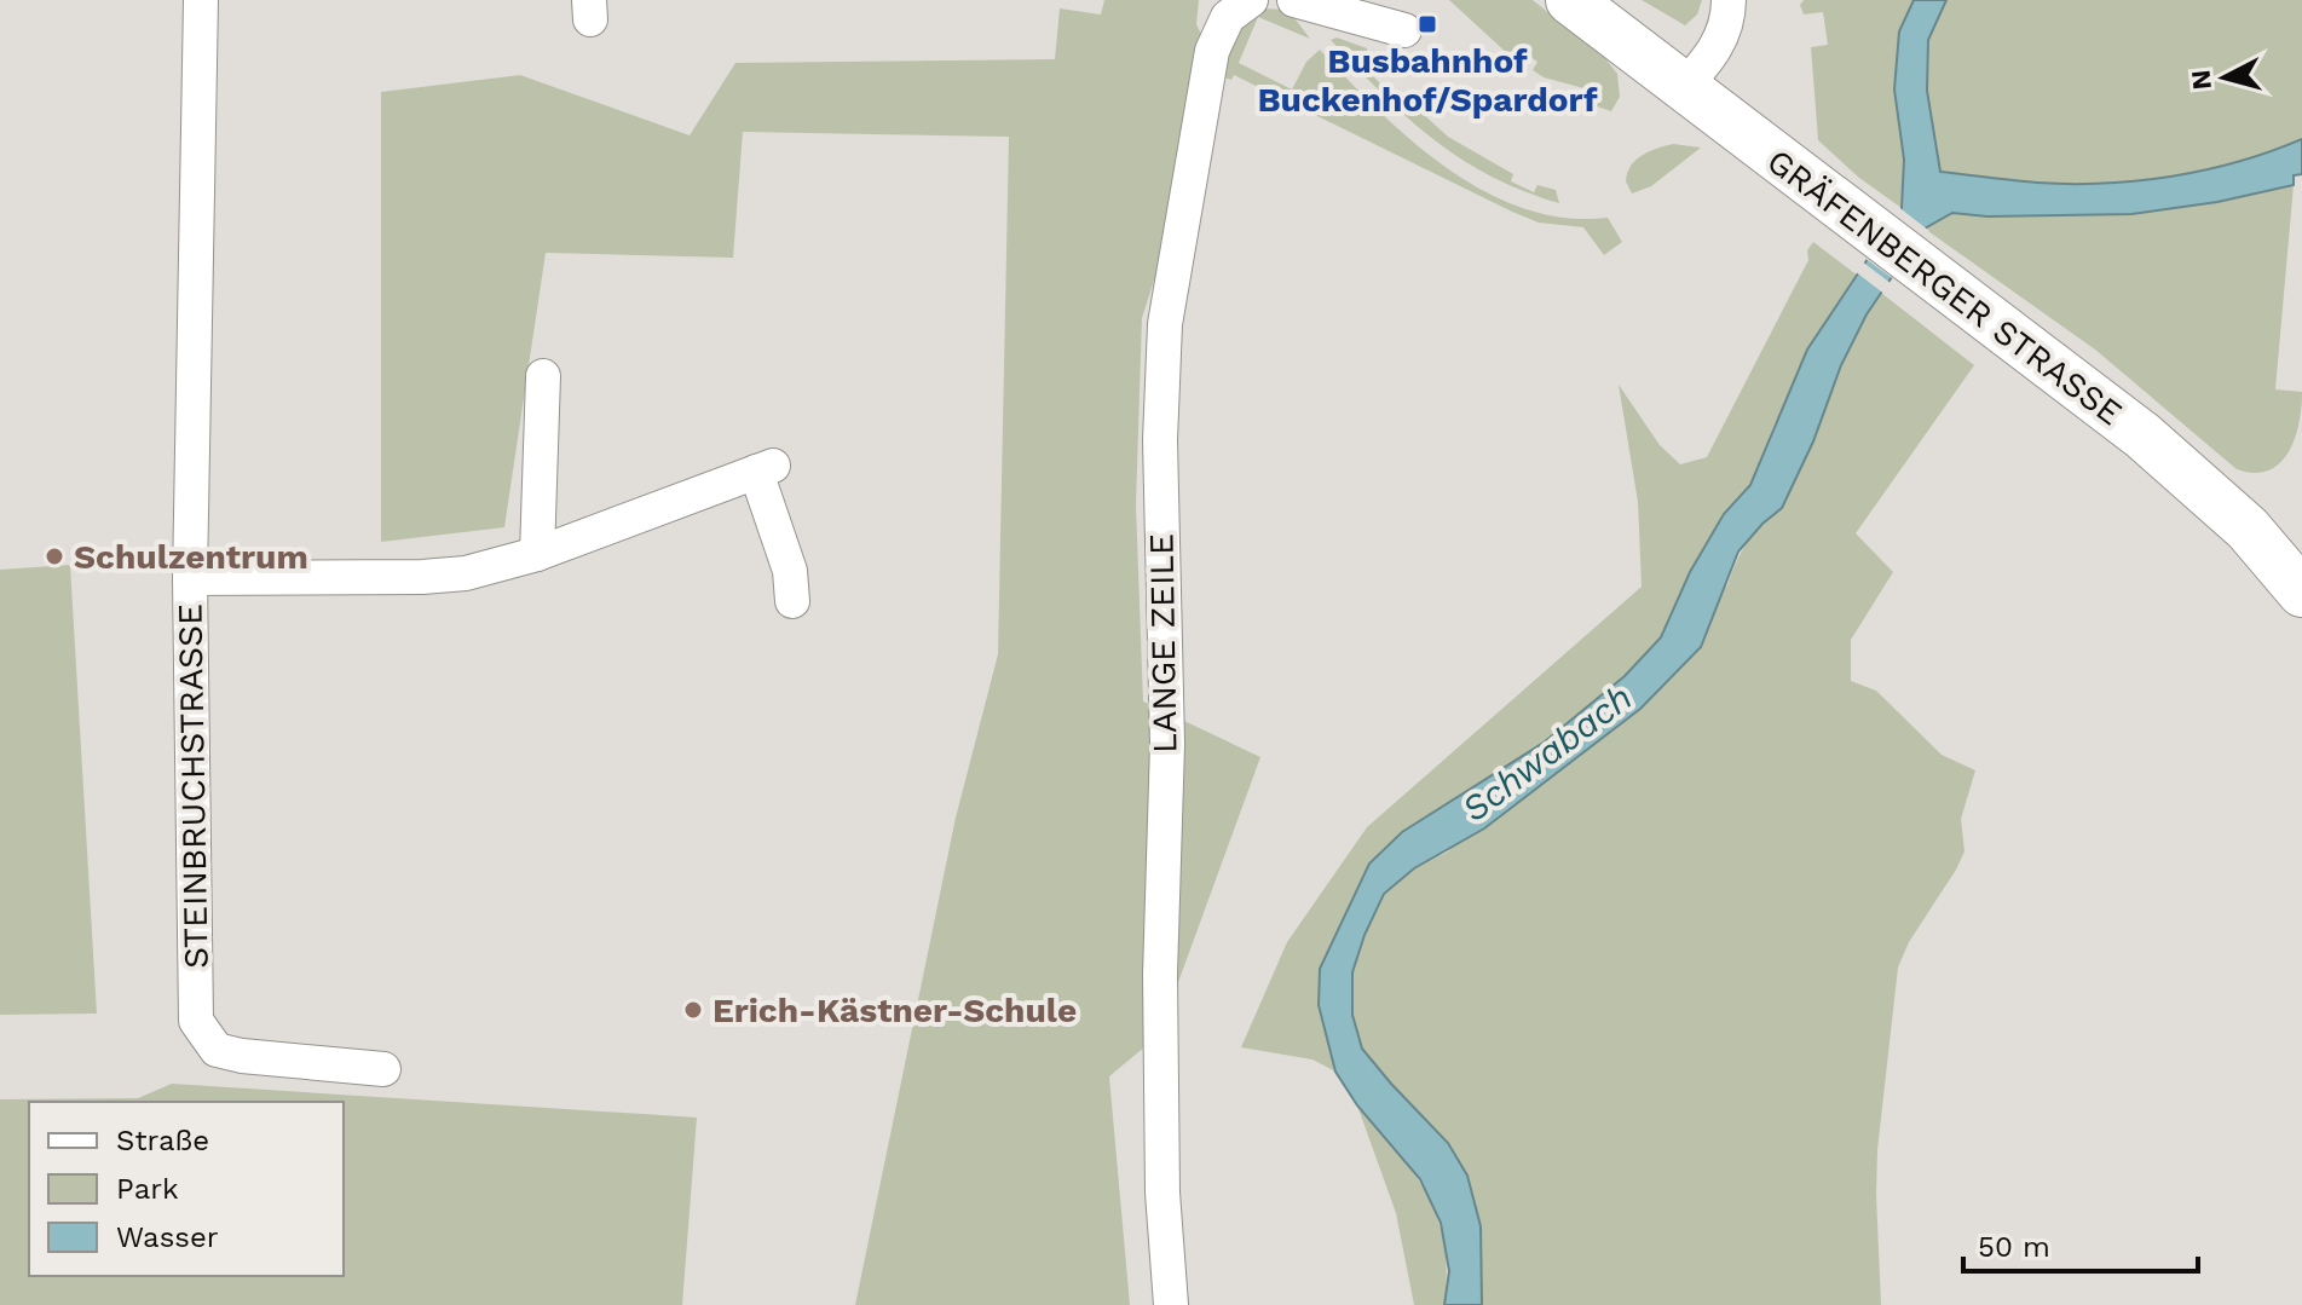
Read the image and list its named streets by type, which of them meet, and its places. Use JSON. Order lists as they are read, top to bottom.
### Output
{
  "streets": {
    "main road": ["GRÄFENBERGER STRASSE"],
    "street": ["LANGE ZEILE", "STEINBRUCHSTRASSE"]
  },
  "water": ["Schwabach"],
  "places": {
    "transit": ["Busbahnhof Buckenhof/Spardorf"],
    "other": ["Schulzentrum", "Erich-Kästner-Schule"]
  },
  "legend": ["Straße", "Park", "Wasser"],
  "scale_bar": "50 m",
  "north": "left"
}
